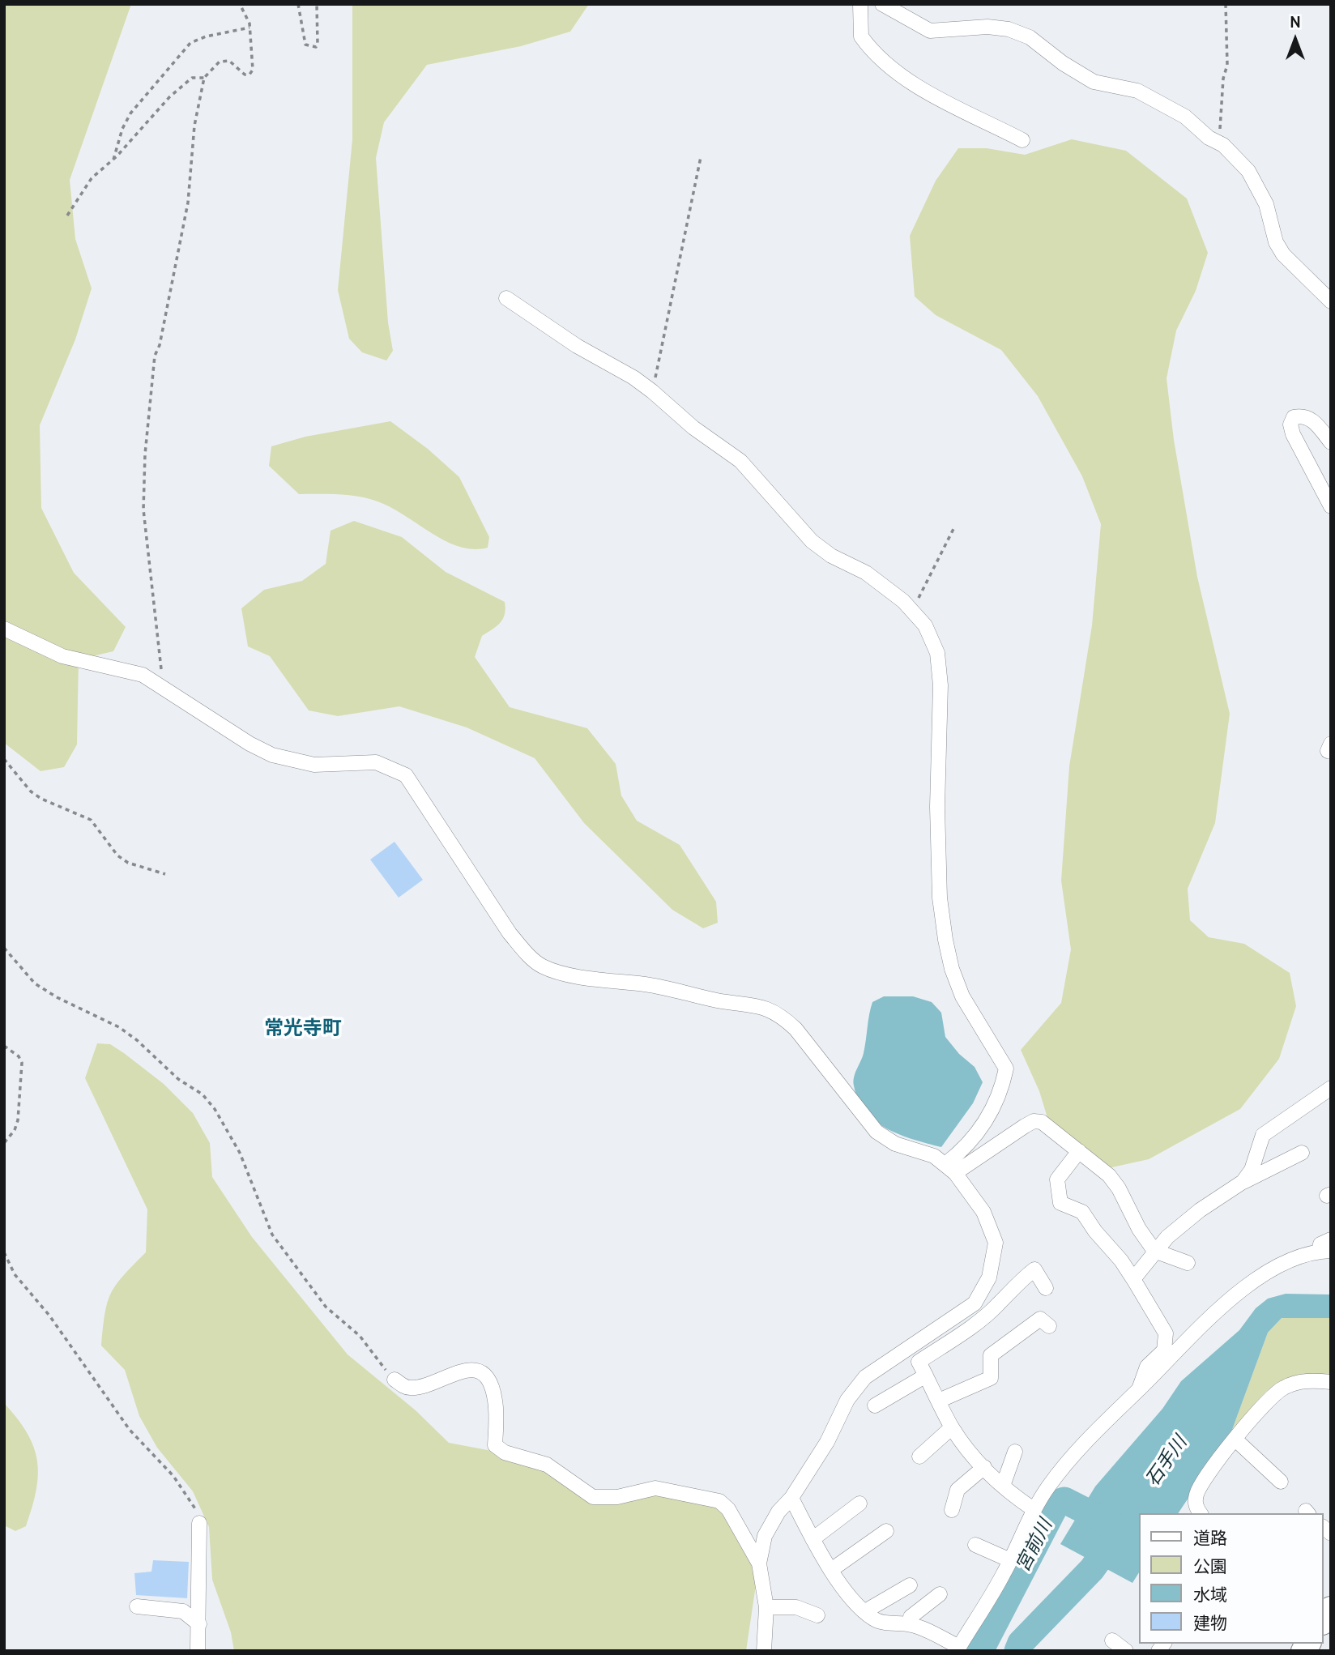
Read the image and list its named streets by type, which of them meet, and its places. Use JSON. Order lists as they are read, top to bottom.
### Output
{
  "districts": ["常光寺町"],
  "water": ["石手川", "宮前川"],
  "legend": [
    "道路",
    "公園",
    "水域",
    "建物"
  ],
  "north": "top"
}
